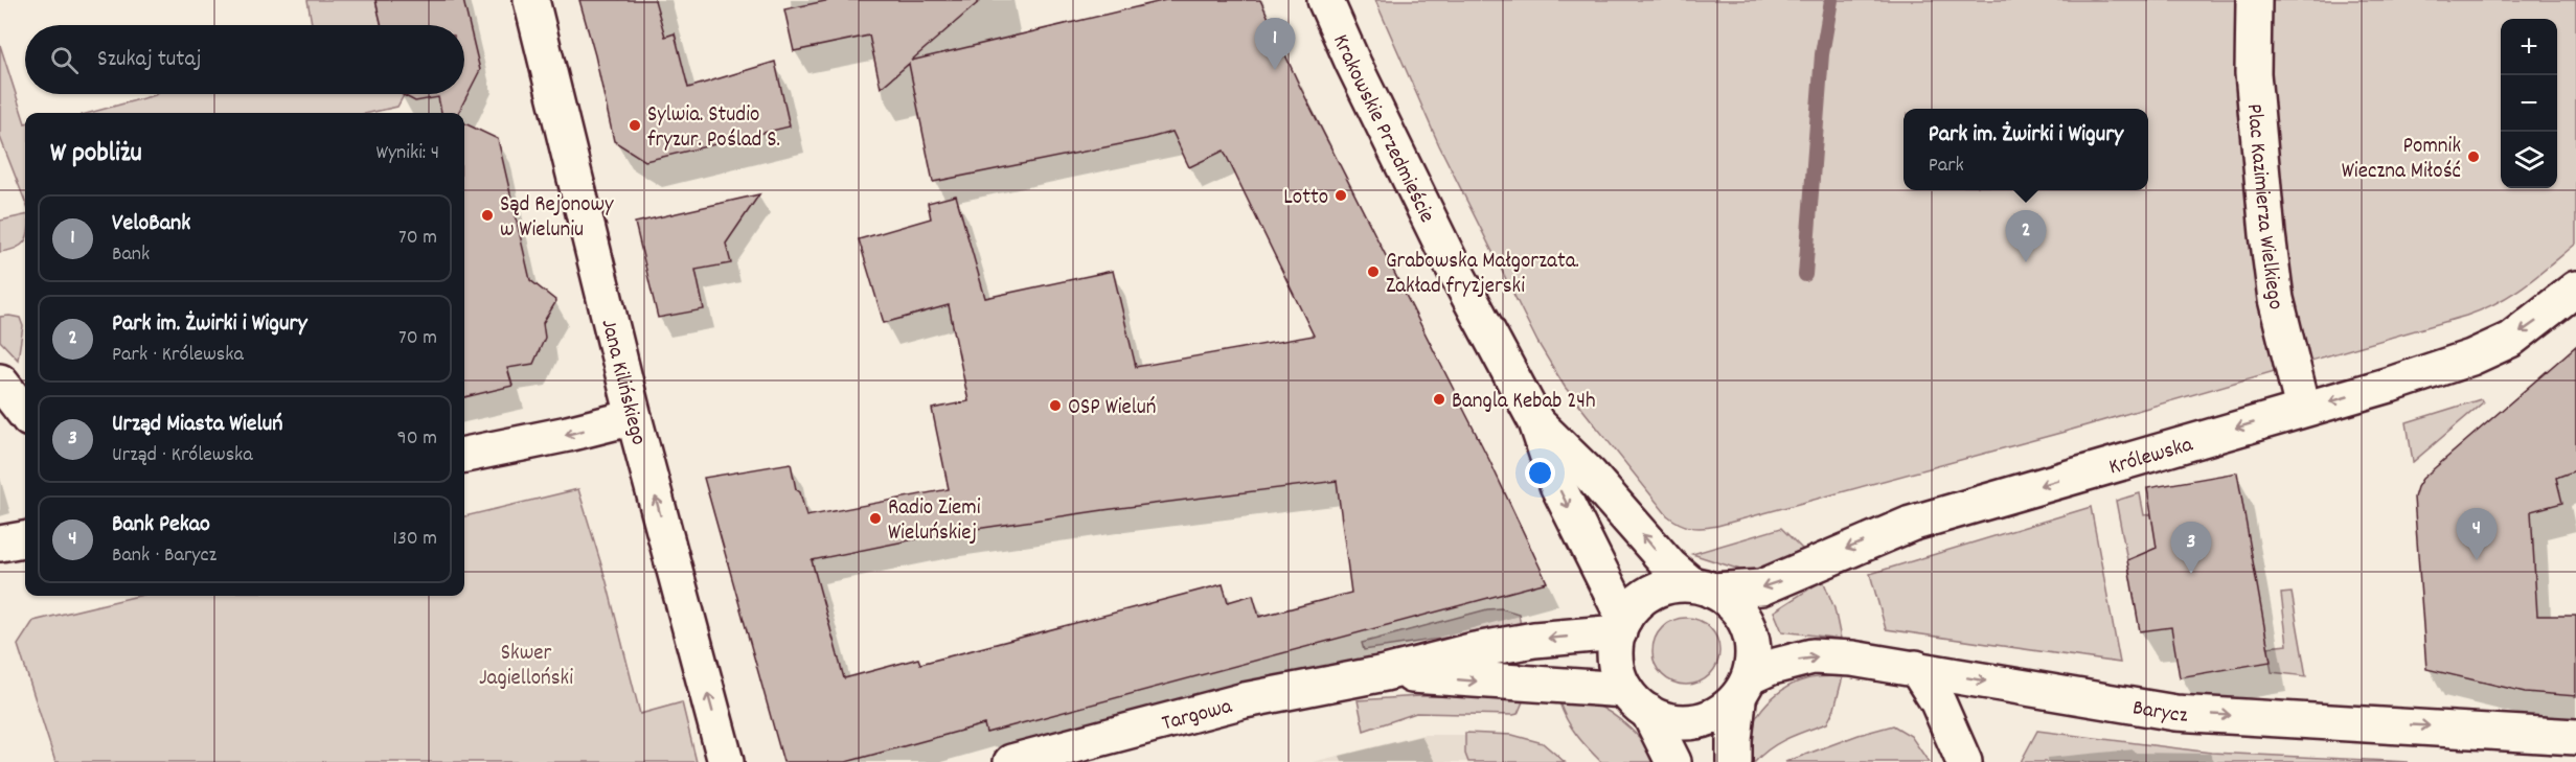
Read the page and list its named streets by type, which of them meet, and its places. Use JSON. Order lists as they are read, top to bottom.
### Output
{
  "streets": {
    "street": [
      "Krakowskie Przedmieście",
      "Plac Kazimierza Wielkiego",
      "Jana Kilińskiego",
      "Królewska",
      "Barycz",
      "Targowa"
    ]
  },
  "crossings": [
    ["Krakowskie Przedmieście", "Królewska"],
    ["Krakowskie Przedmieście", "Barycz"],
    ["Krakowskie Przedmieście", "Targowa"],
    ["Plac Kazimierza Wielkiego", "Królewska"],
    ["Królewska", "Barycz"],
    ["Królewska", "Targowa"],
    ["Barycz", "Targowa"]
  ],
  "one_way": ["Jana Kilińskiego", "Królewska", "Barycz"],
  "parks": ["Skwer Jagielloński"],
  "places": [
    "Sylwia. Studio fryzur. Poślad S.",
    "Pomnik Wieczna Miłość",
    "Lotto",
    "Sąd Rejonowy w Wieluniu",
    "Grabowska Małgorzata. Zakład fryzjerski",
    "Bangla Kebab 24h",
    "OSP Wieluń",
    "Radio Ziemi Wieluńskiej"
  ],
  "page": {
    "pins": [
      "1",
      "2",
      "4",
      "3"
    ],
    "map_buttons": ["+", "−"],
    "search": "Szukaj tutaj",
    "popup": ["Park im. Żwirki i Wigury", "Park"],
    "heading": ["W pobliżu", "Wyniki: 4"],
    "list": [
      {
        "mark": "1",
        "name": "VeloBank",
        "note": "Bank",
        "value": "70 m"
      },
      {
        "mark": "2",
        "name": "Park im. Żwirki i Wigury",
        "note": "Park · Królewska",
        "value": "70 m"
      },
      {
        "mark": "3",
        "name": "Urząd Miasta Wieluń",
        "note": "Urząd · Królewska",
        "value": "90 m"
      },
      {
        "mark": "4",
        "name": "Bank Pekao",
        "note": "Bank · Barycz",
        "value": "130 m"
      }
    ]
  }
}
